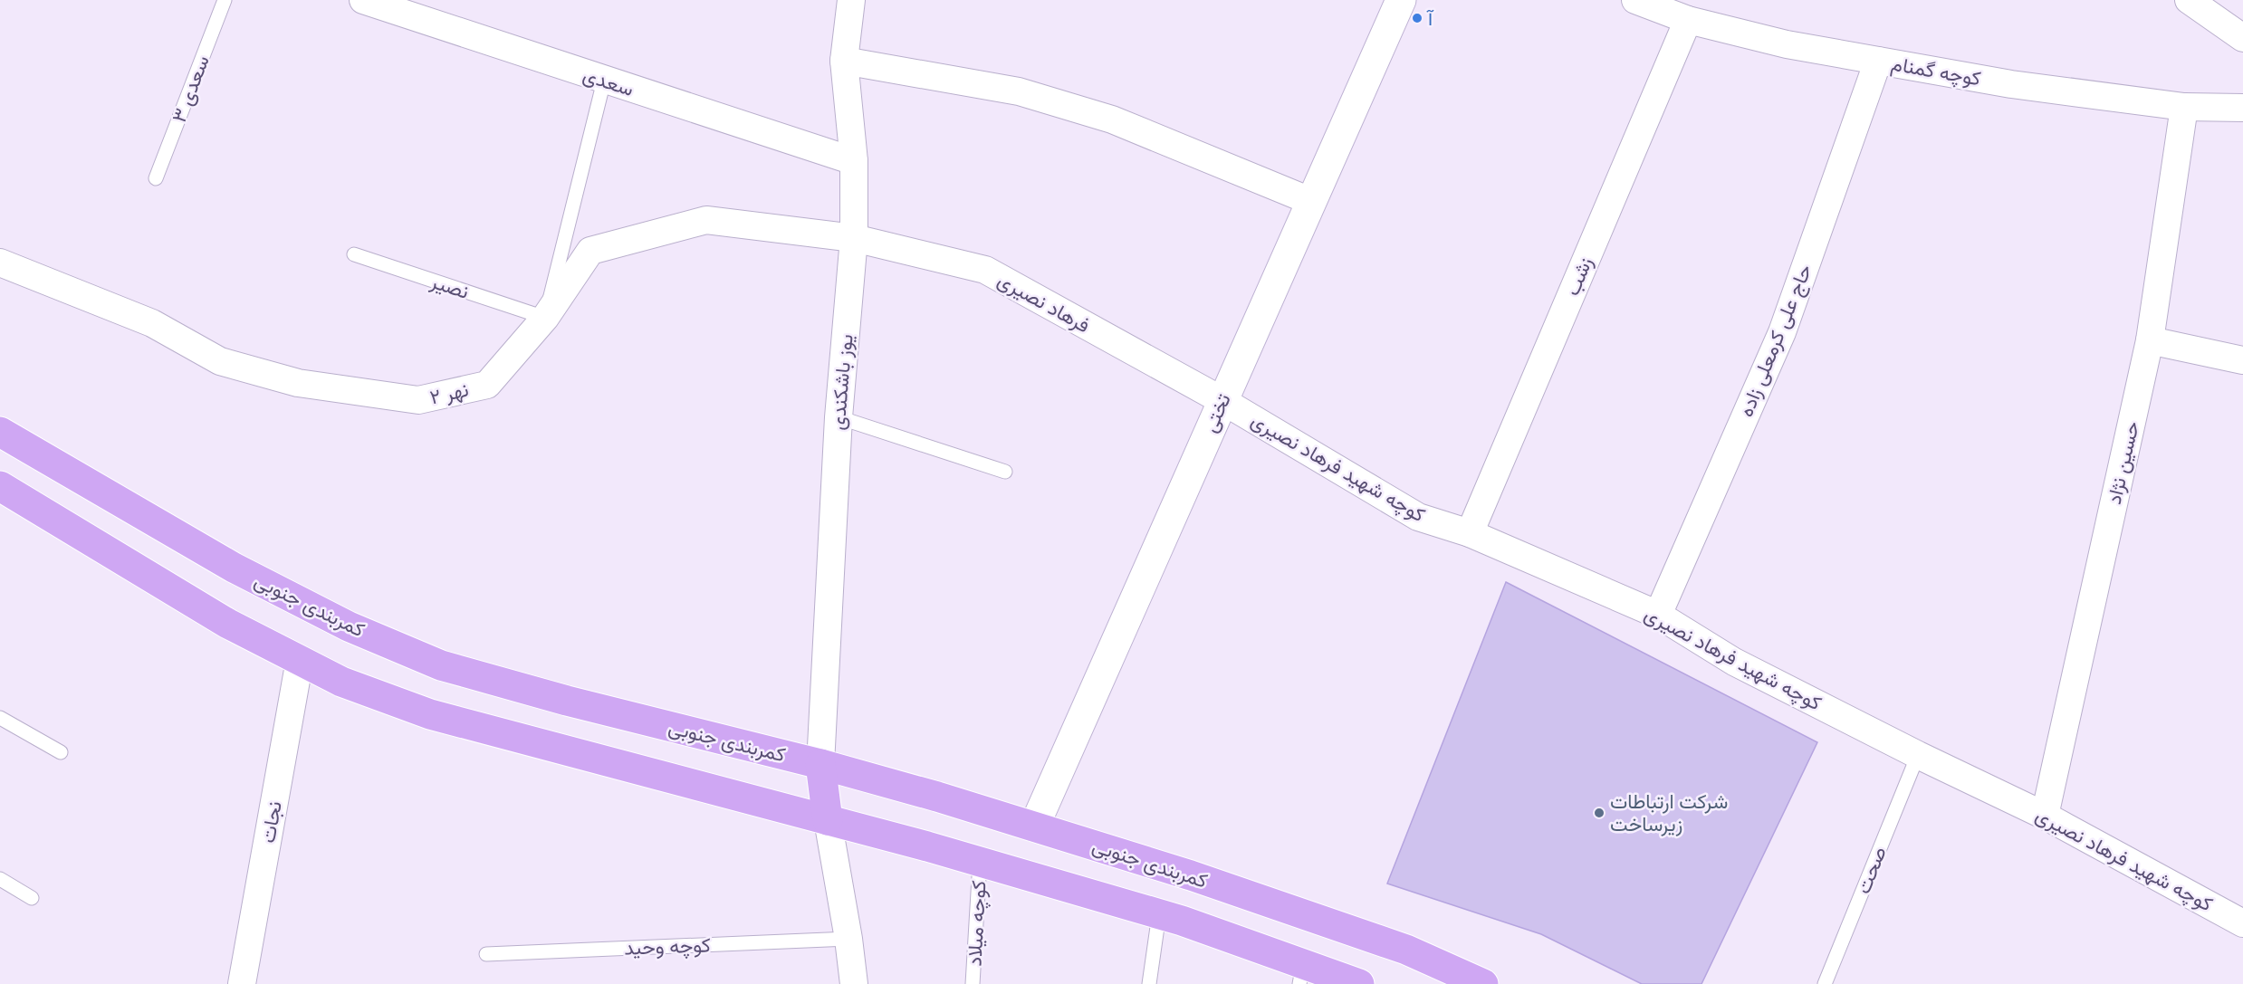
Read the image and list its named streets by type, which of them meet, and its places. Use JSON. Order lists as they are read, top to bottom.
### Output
{
  "streets": {
    "main road": ["تختی", "کمربندی جنوبی"],
    "street": [
      "کوچه گمنام",
      "سعدی",
      "زشب",
      "فرهاد نصیری",
      "حاج علی کرمعلی زاده",
      "یوز باشکندی",
      "نهر ۲",
      "حسین نژاد",
      "کوچه شهید فرهاد نصیری",
      "نجات"
    ],
    "lane": [
      "سعدی ۳",
      "نصیر",
      "صحت",
      "کوچه میلاد",
      "کوچه وحید"
    ]
  },
  "crossings": [
    ["کوچه گمنام", "زشب"],
    ["کوچه گمنام", "حاج علی کرمعلی زاده"],
    ["کوچه گمنام", "حسین نژاد"],
    ["سعدی", "یوز باشکندی"],
    ["زشب", "کوچه شهید فرهاد نصیری"],
    ["نصیر", "نهر ۲"],
    ["فرهاد نصیری", "یوز باشکندی"],
    ["فرهاد نصیری", "نهر ۲"],
    ["فرهاد نصیری", "تختی"],
    ["فرهاد نصیری", "کوچه شهید فرهاد نصیری"],
    ["حاج علی کرمعلی زاده", "کوچه شهید فرهاد نصیری"],
    ["یوز باشکندی", "نهر ۲"],
    ["یوز باشکندی", "کمربندی جنوبی"],
    ["تختی", "کوچه شهید فرهاد نصیری"],
    ["تختی", "کمربندی جنوبی"],
    ["حسین نژاد", "کوچه شهید فرهاد نصیری"],
    ["کوچه شهید فرهاد نصیری", "صحت"]
  ],
  "places": ["آ", "شرکت ارتباطات زیرساخت"]
}
